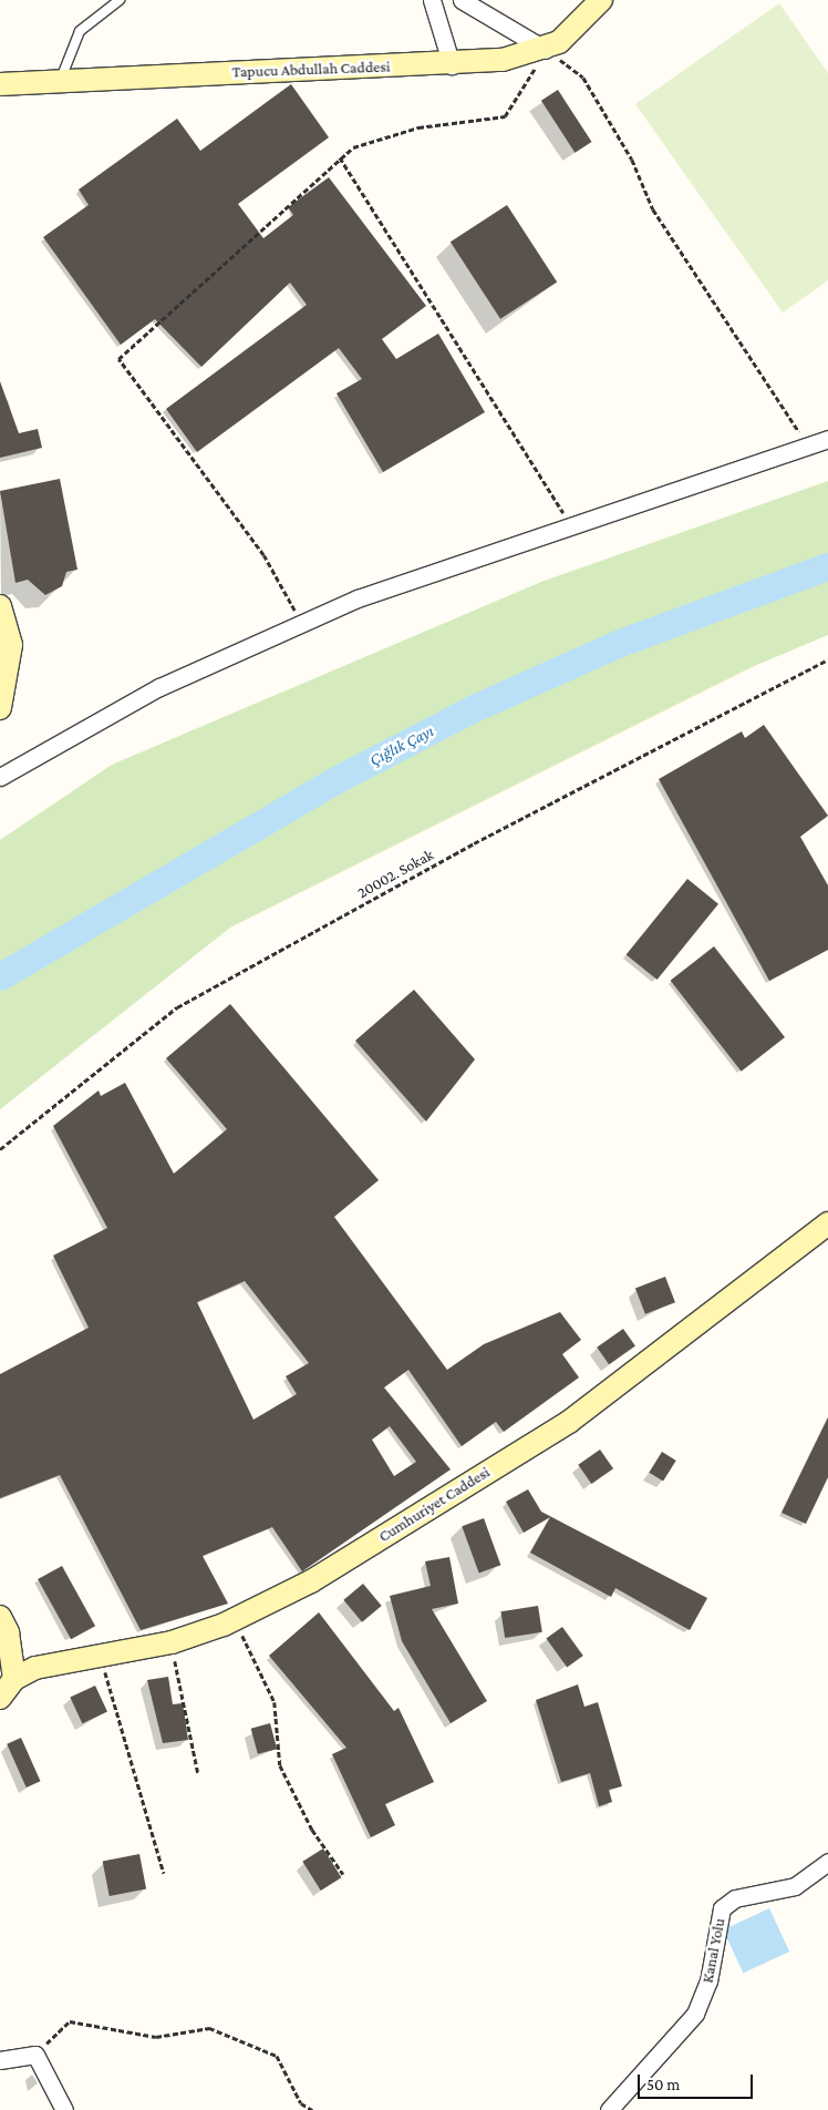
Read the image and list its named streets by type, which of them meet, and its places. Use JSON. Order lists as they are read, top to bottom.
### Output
{
  "streets": {
    "street": ["Tapucu Abdullah Caddesi", "Cumhuriyet Caddesi", "Kanal Yolu"],
    "path": ["20002. Sokak"]
  },
  "water": ["Çığlık Çayı"],
  "scale_bar": "50 m"
}
